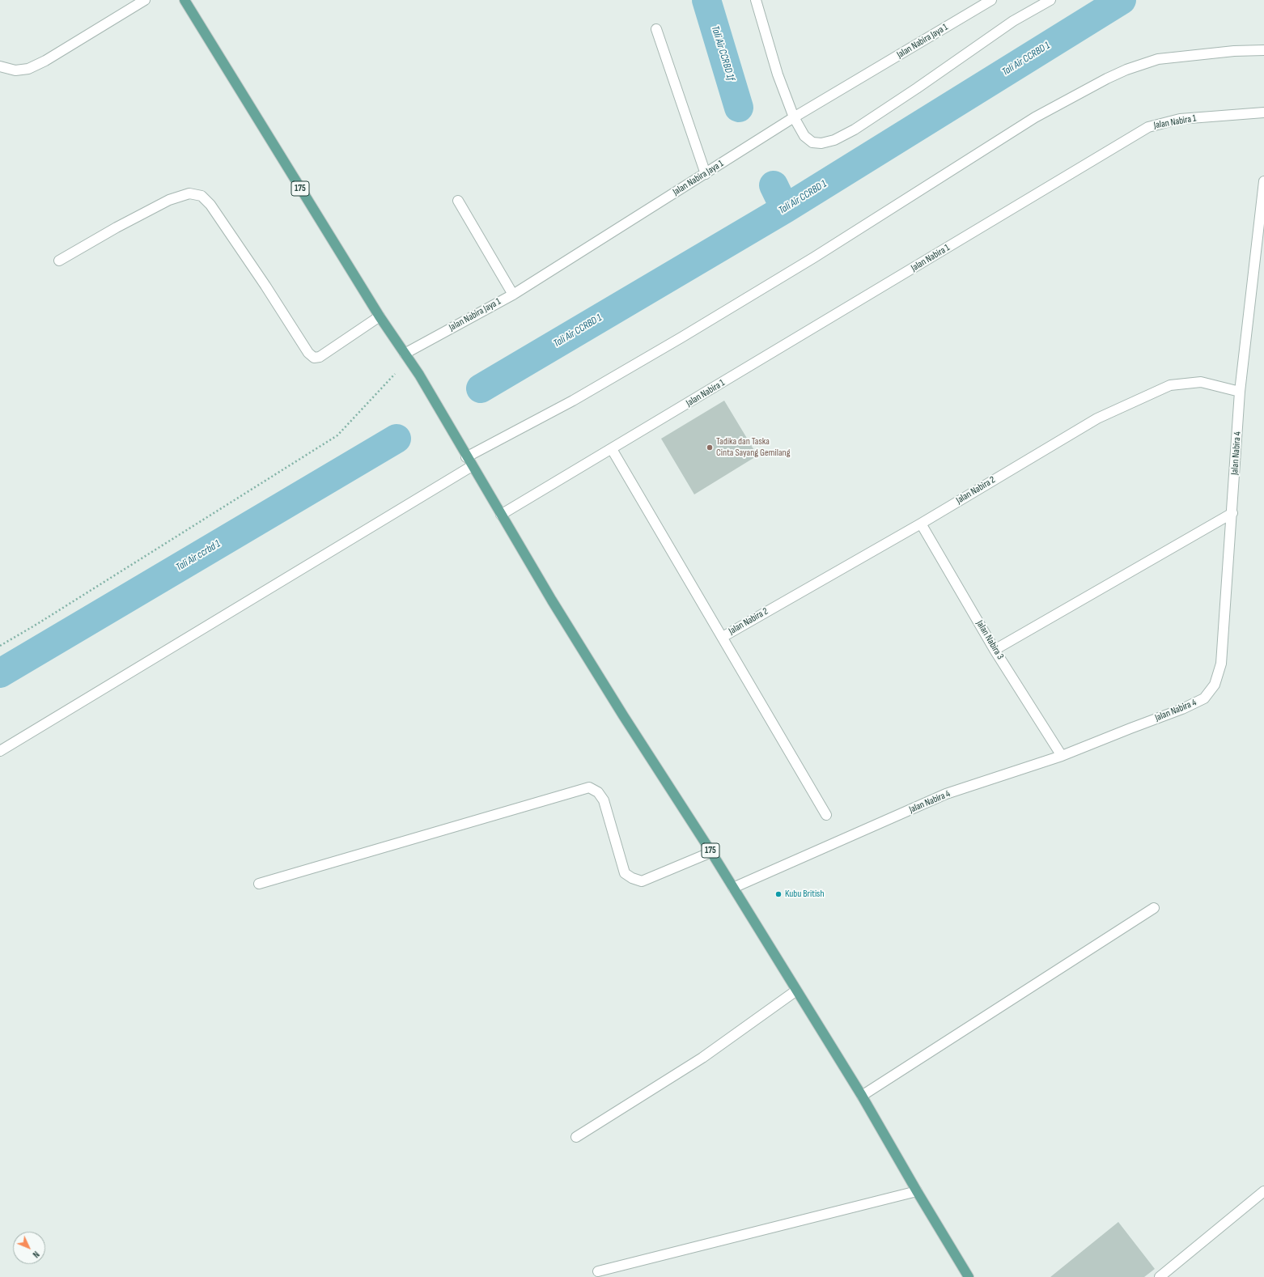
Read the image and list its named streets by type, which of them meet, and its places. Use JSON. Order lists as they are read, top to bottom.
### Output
{
  "streets": {
    "main road": ["175"],
    "street": [
      "Jalan Nabira Jaya 1",
      "Jalan Nabira 1",
      "Jalan Nabira 4",
      "Jalan Nabira 2",
      "Jalan Nabira 3"
    ]
  },
  "crossings": [
    ["Jalan Nabira Jaya 1", "175"],
    ["Jalan Nabira 1", "175"],
    ["175", "Jalan Nabira 4"],
    ["Jalan Nabira 4", "Jalan Nabira 2"],
    ["Jalan Nabira 4", "Jalan Nabira 3"],
    ["Jalan Nabira 2", "Jalan Nabira 3"]
  ],
  "water": ["Tali Air CCRBD 1f", "Tali Air CCRBD 1", "Tali Air ccrbd 1"],
  "places": ["Tadika dan Taska Cinta Sayang Gemilang", "Kubu British"],
  "north": "bottom right"
}
